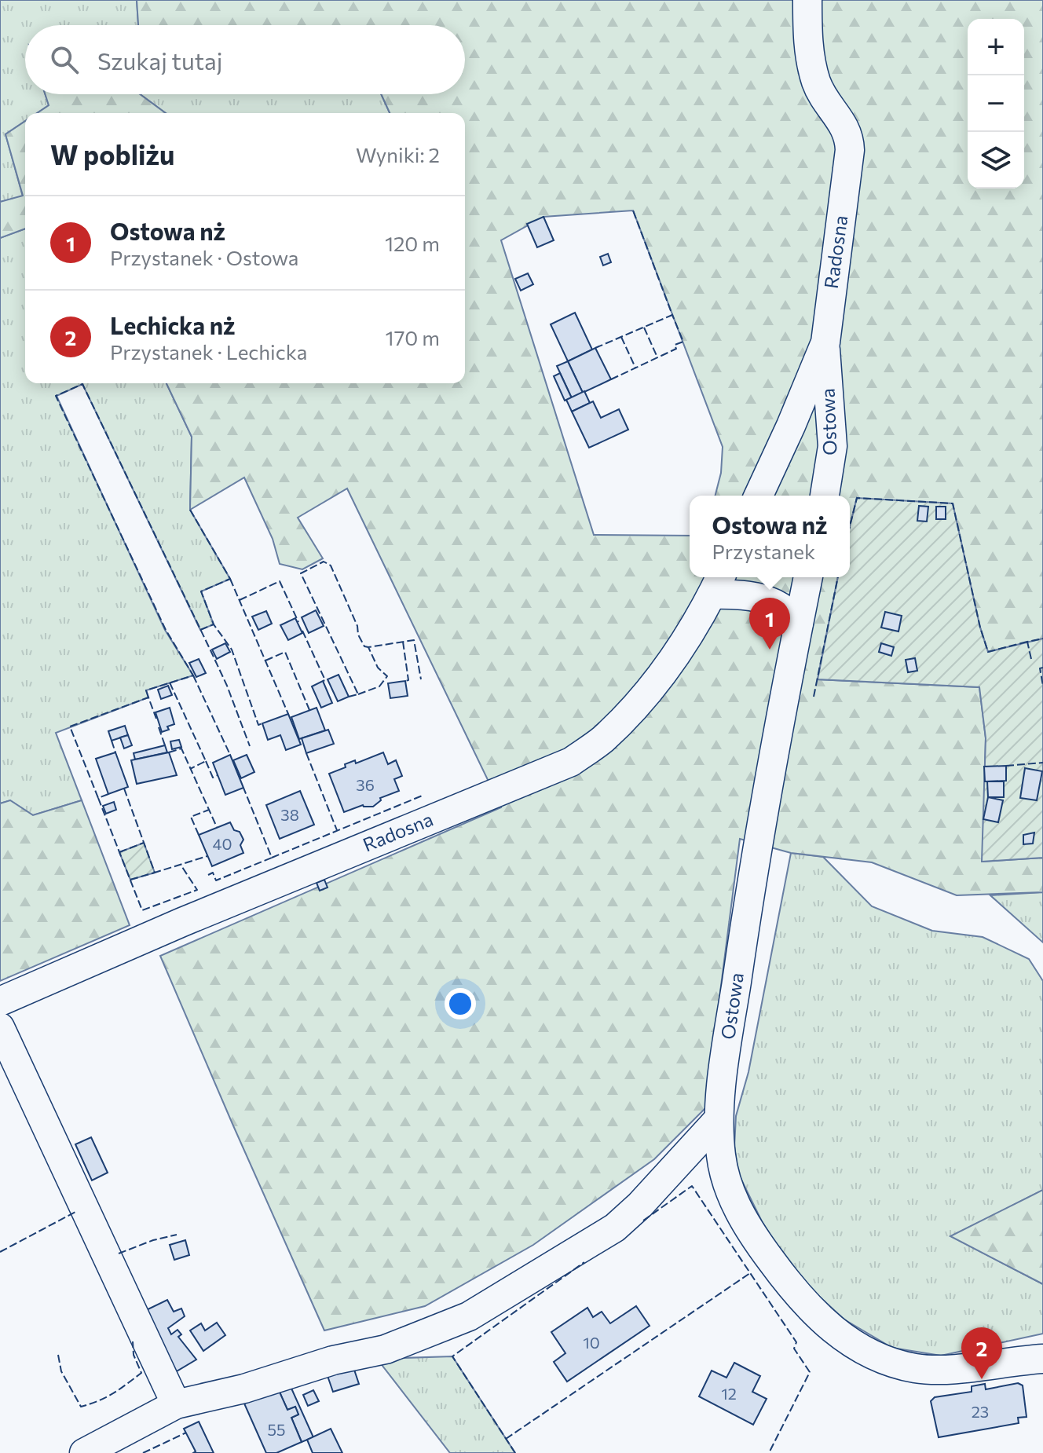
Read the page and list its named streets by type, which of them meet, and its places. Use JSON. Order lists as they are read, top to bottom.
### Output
{
  "streets": {
    "street": ["Radosna", "Ostowa"]
  },
  "crossings": [
    ["Radosna", "Ostowa"]
  ],
  "house_numbers": [
    "36",
    "38",
    "40",
    "10",
    "12",
    "23",
    "55"
  ],
  "page": {
    "map_buttons": ["+", "−"],
    "search": "Szukaj tutaj",
    "heading": ["W pobliżu", "Wyniki: 2"],
    "list": [
      {
        "mark": "1",
        "name": "Ostowa nż",
        "note": "Przystanek · Ostowa",
        "value": "120 m"
      },
      {
        "mark": "2",
        "name": "Lechicka nż",
        "note": "Przystanek · Lechicka",
        "value": "170 m"
      }
    ],
    "popup": ["Ostowa nż", "Przystanek"],
    "pins": ["1", "2"]
  }
}
